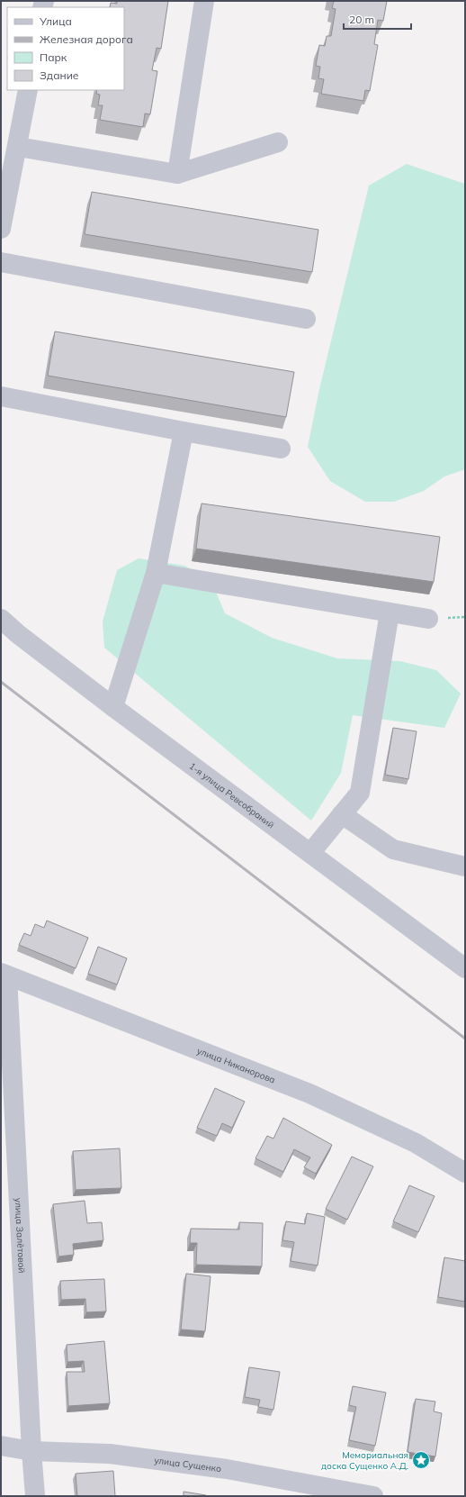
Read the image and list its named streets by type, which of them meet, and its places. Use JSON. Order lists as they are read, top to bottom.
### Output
{
  "streets": {
    "street": [
      "1-я улица Ревсобраний",
      "улица Никанорова",
      "улица Залётовой",
      "улица Сущенко"
    ]
  },
  "crossings": [
    ["улица Никанорова", "улица Залётовой"],
    ["улица Залётовой", "улица Сущенко"]
  ],
  "places": {
    "place": ["Мемориальная доска Сущенко А.Д."]
  },
  "legend": [
    "Улица",
    "Железная дорога",
    "Парк",
    "Здание"
  ],
  "scale_bar": "20 m"
}
